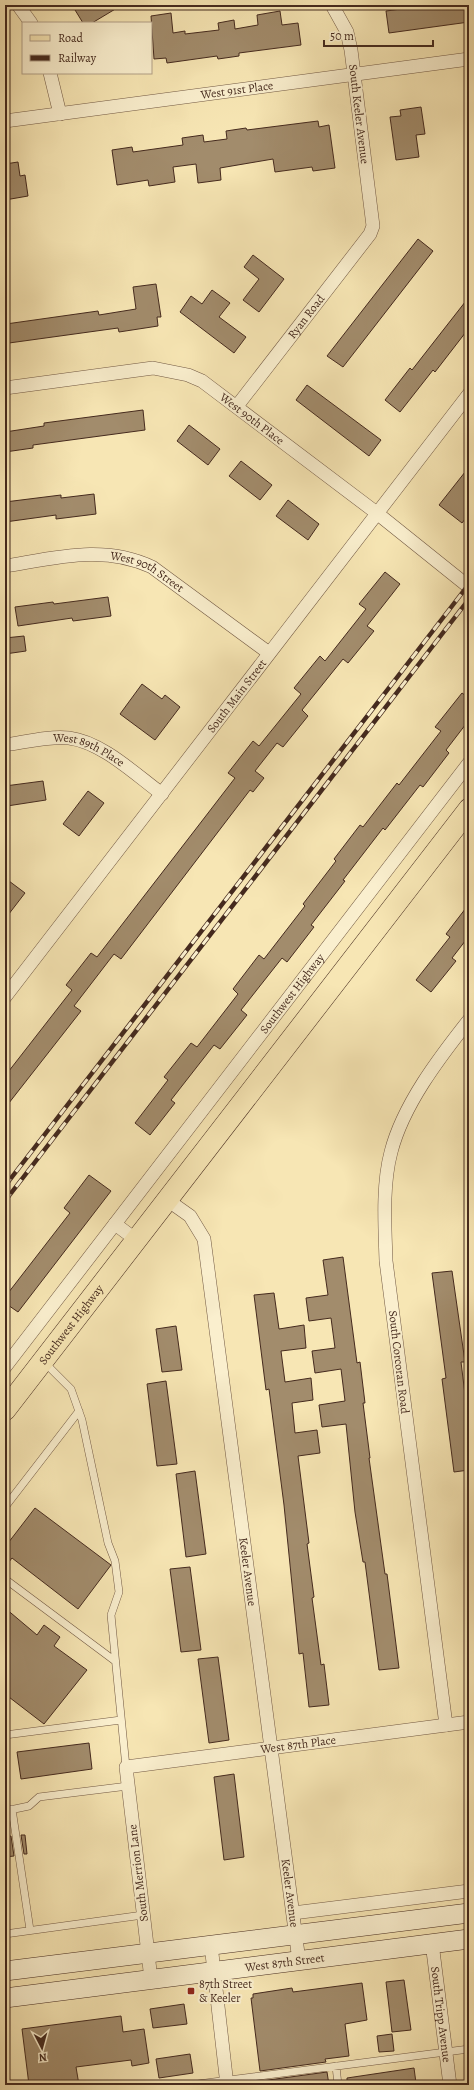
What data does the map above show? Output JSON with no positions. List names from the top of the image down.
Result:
{
  "streets": {
    "main road": ["Southwest Highway", "West 87th Street"],
    "street": [
      "West 91st Place",
      "South Keeler Avenue",
      "Ryan Road",
      "West 90th Place",
      "West 90th Street",
      "South Main Street",
      "West 89th Place",
      "South Corcoran Road",
      "Keeler Avenue",
      "West 87th Place",
      "South Merrion Lane",
      "South Tripp Avenue"
    ]
  },
  "crossings": [
    ["West 91st Place", "South Keeler Avenue"],
    ["South Keeler Avenue", "Ryan Road"],
    ["Ryan Road", "West 90th Place"],
    ["West 90th Place", "South Main Street"],
    ["West 90th Street", "South Main Street"],
    ["South Main Street", "West 89th Place"],
    ["Southwest Highway", "Keeler Avenue"],
    ["South Corcoran Road", "West 87th Place"],
    ["Keeler Avenue", "West 87th Place"],
    ["Keeler Avenue", "West 87th Street"],
    ["West 87th Place", "South Merrion Lane"],
    ["South Merrion Lane", "West 87th Street"],
    ["West 87th Street", "South Tripp Avenue"]
  ],
  "places": {
    "transit": ["87th Street & Keeler"]
  },
  "legend": ["Road", "Railway"],
  "scale_bar": "50 m",
  "north": "bottom"
}
